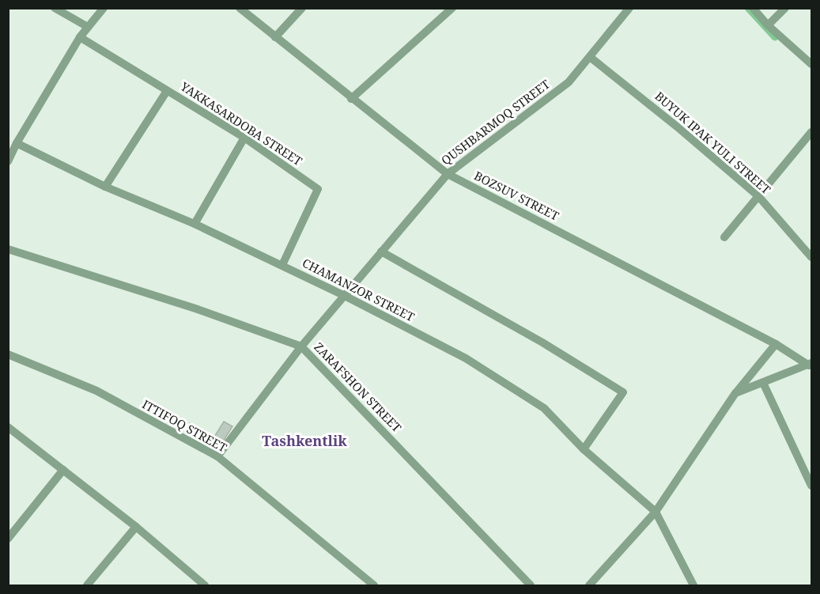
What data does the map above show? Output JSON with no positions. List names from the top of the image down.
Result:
{
  "streets": {
    "street": [
      "QUSHBARMOQ STREET",
      "YAKKASARDOBA STREET",
      "BUYUK IPAK YULI STREET",
      "BOZSUV STREET",
      "CHAMANZOR STREET",
      "ZARAFSHON STREET",
      "ITTIFOQ STREET"
    ]
  },
  "crossings": [
    ["QUSHBARMOQ STREET", "BUYUK IPAK YULI STREET"],
    ["QUSHBARMOQ STREET", "BOZSUV STREET"],
    ["QUSHBARMOQ STREET", "CHAMANZOR STREET"],
    ["QUSHBARMOQ STREET", "ZARAFSHON STREET"],
    ["QUSHBARMOQ STREET", "ITTIFOQ STREET"],
    ["YAKKASARDOBA STREET", "CHAMANZOR STREET"]
  ],
  "districts": ["Tashkentlik"]
}
